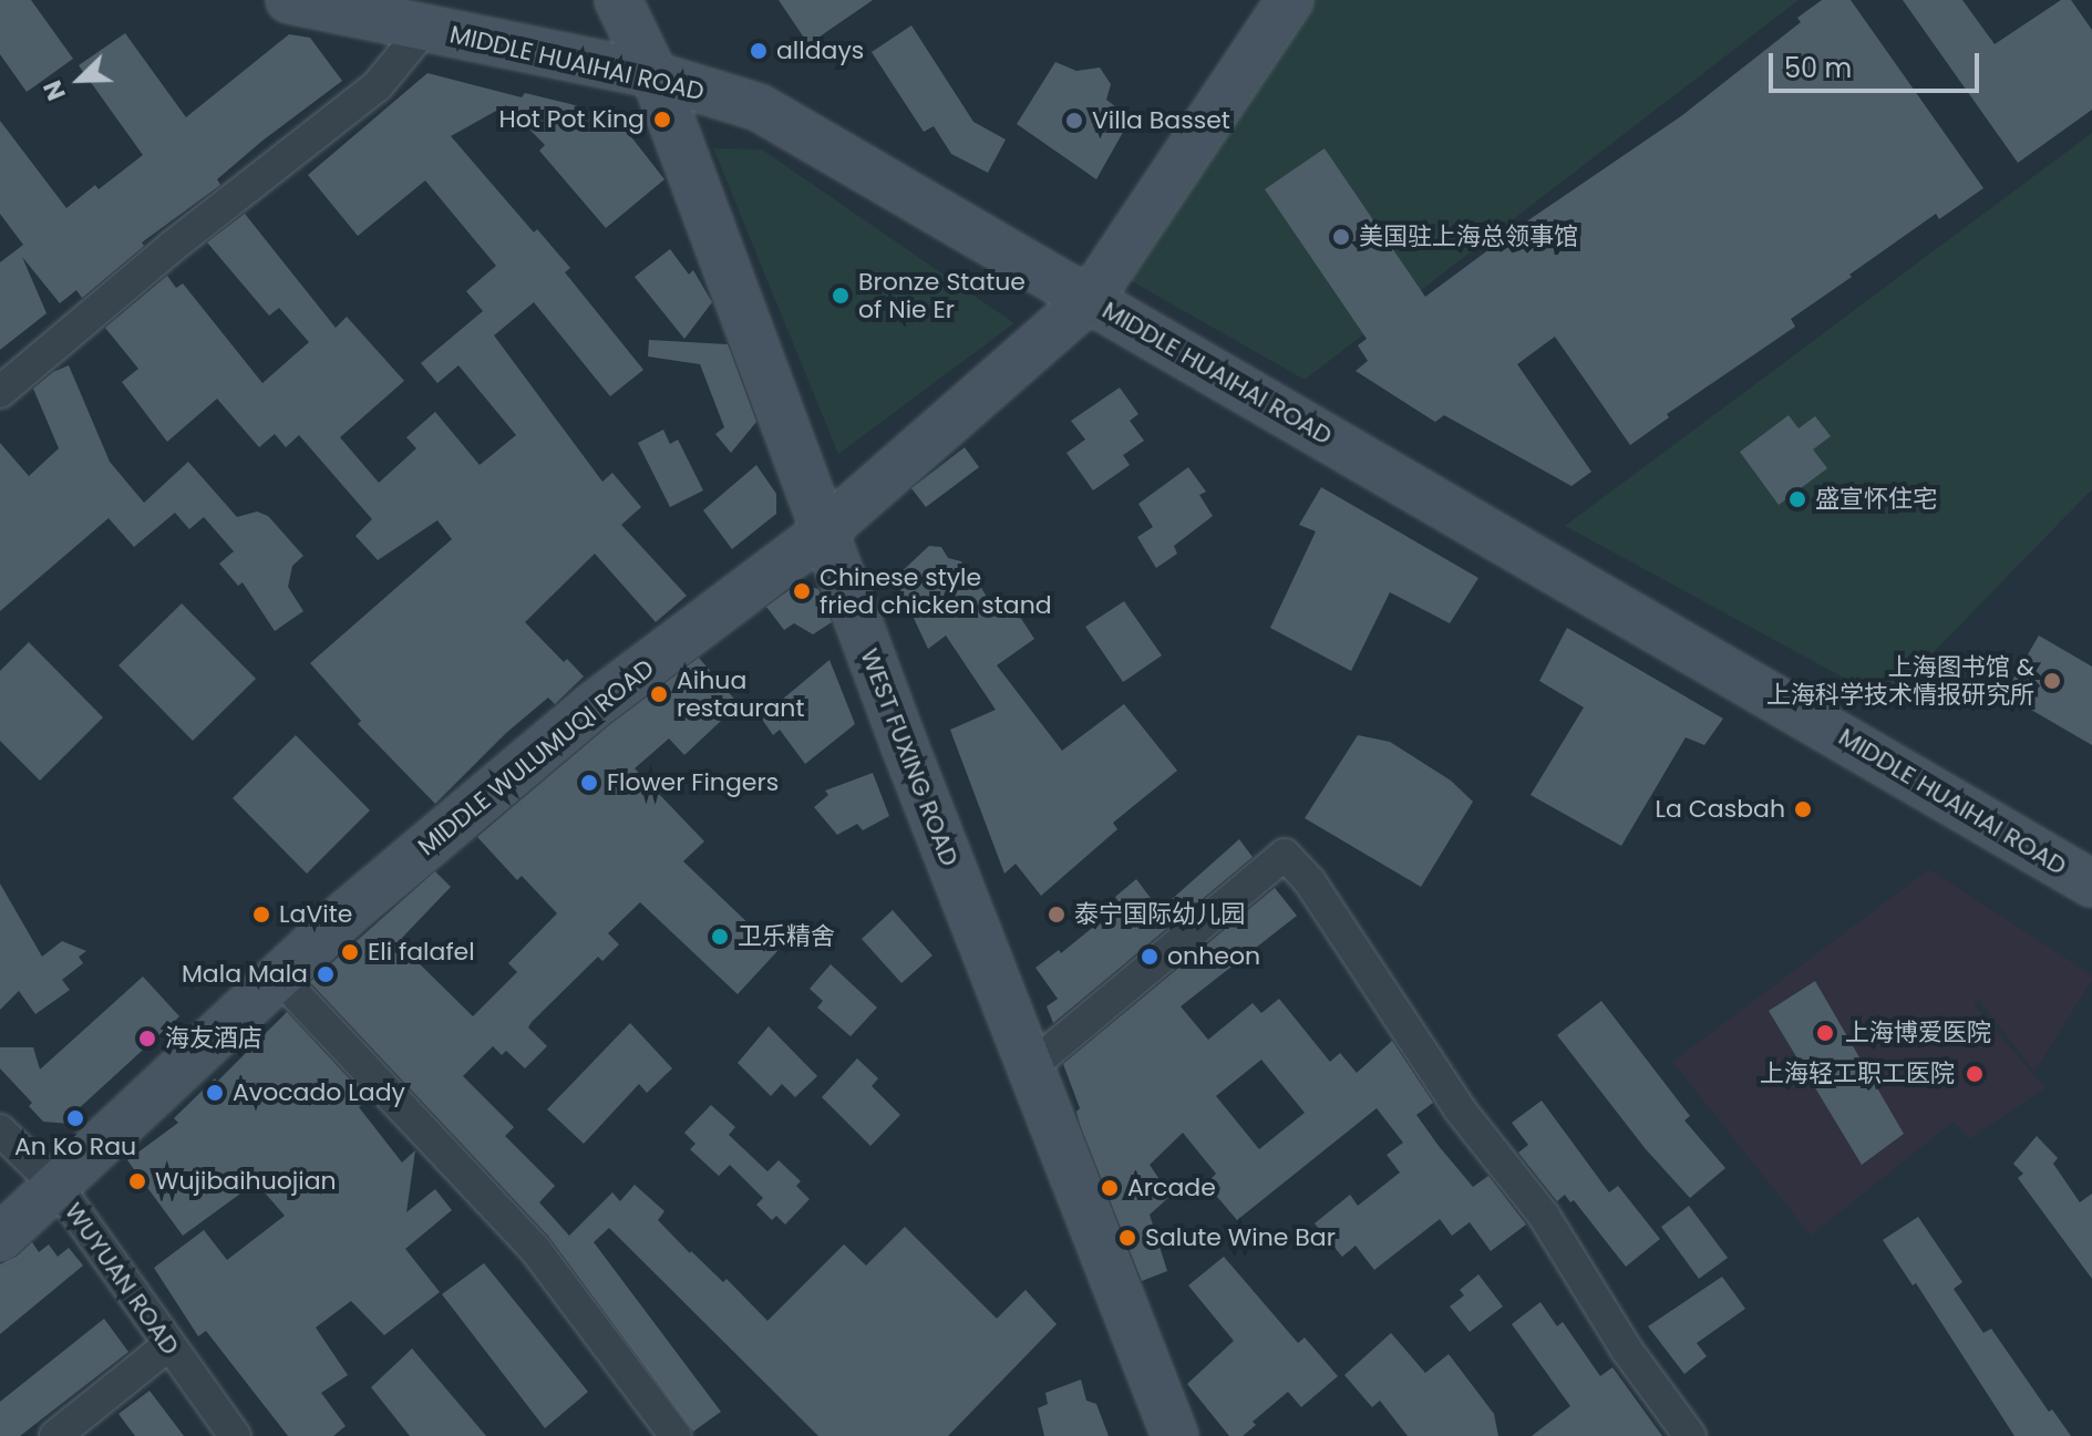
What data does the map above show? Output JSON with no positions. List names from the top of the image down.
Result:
{
  "streets": {
    "street": [
      "MIDDLE HUAIHAI ROAD",
      "MIDDLE WULUMUQI ROAD",
      "WEST FUXING ROAD",
      "WUYUAN ROAD"
    ]
  },
  "crossings": [
    ["MIDDLE HUAIHAI ROAD", "MIDDLE WULUMUQI ROAD"],
    ["MIDDLE HUAIHAI ROAD", "WEST FUXING ROAD"],
    ["MIDDLE WULUMUQI ROAD", "WEST FUXING ROAD"],
    ["MIDDLE WULUMUQI ROAD", "WUYUAN ROAD"]
  ],
  "places": [
    "alldays",
    "Hot Pot King",
    "Villa Basset",
    "美国驻上海总领事馆",
    "Bronze Statue of Nie Er",
    "盛宣怀住宅",
    "Chinese style fried chicken stand",
    "上海图书馆 & 上海科学技术情报研究所",
    "Aihua restaurant",
    "Flower Fingers",
    "La Casbah",
    "LaVite",
    "泰宁国际幼儿园",
    "卫乐精舍",
    "Eli falafel",
    "onheon",
    "Mala Mala",
    "上海博爱医院",
    "海友酒店",
    "上海轻工职工医院",
    "Avocado Lady",
    "An Ko Rau",
    "Wujibaihuojian",
    "Arcade",
    "Salute Wine Bar"
  ],
  "scale_bar": "50 m",
  "north": "bottom left"
}
